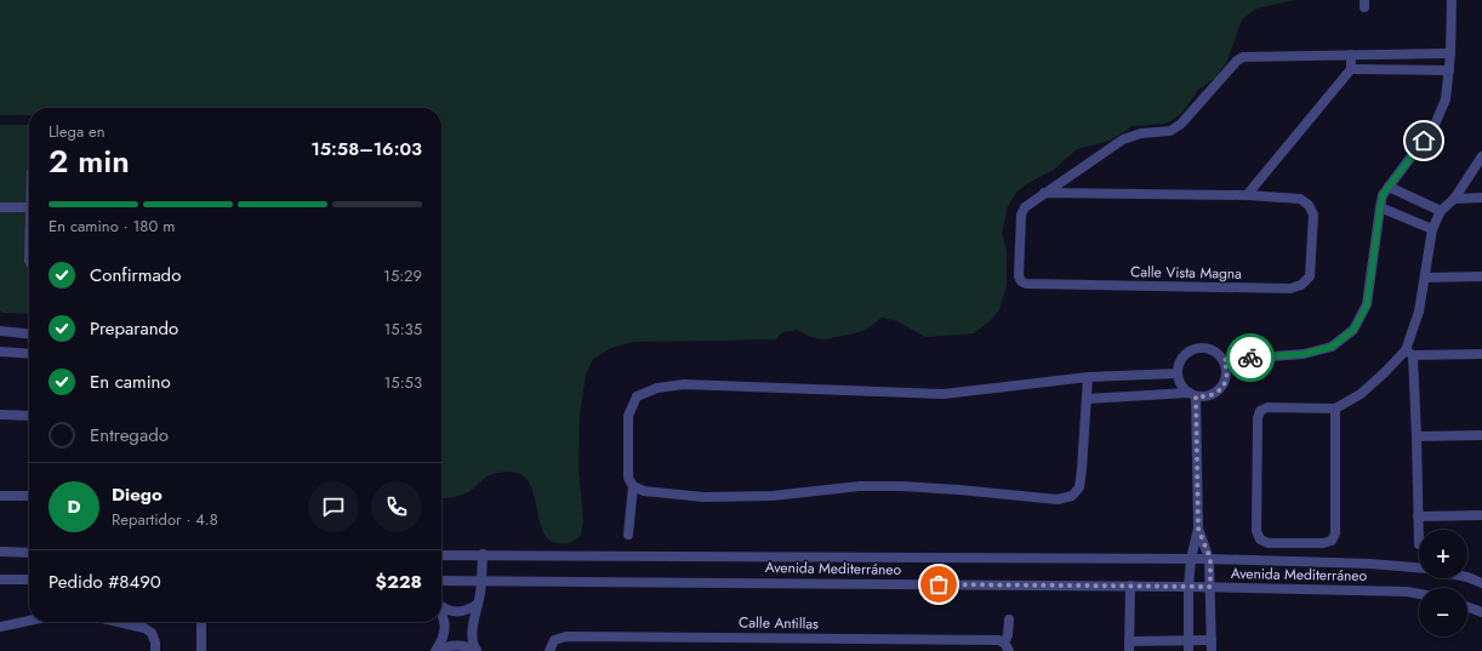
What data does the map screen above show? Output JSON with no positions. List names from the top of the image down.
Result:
{
  "streets": {
    "street": ["Calle Vista Magna", "Avenida Mediterráneo", "Calle Antillas"]
  },
  "page": {
    "heading": ["2 min", "Llega en", "15:58–16:03"],
    "panel": [
      "Diego",
      "Repartidor · 4.8",
      "Pedido #8490",
      "$228"
    ],
    "bar": "En camino · 180 m",
    "list": [
      ["Confirmado", "15:29"],
      ["Preparando", "15:35"],
      ["En camino", "15:53"],
      "Entregado"
    ],
    "round": "D",
    "map_buttons": ["+", "−"]
  }
}
